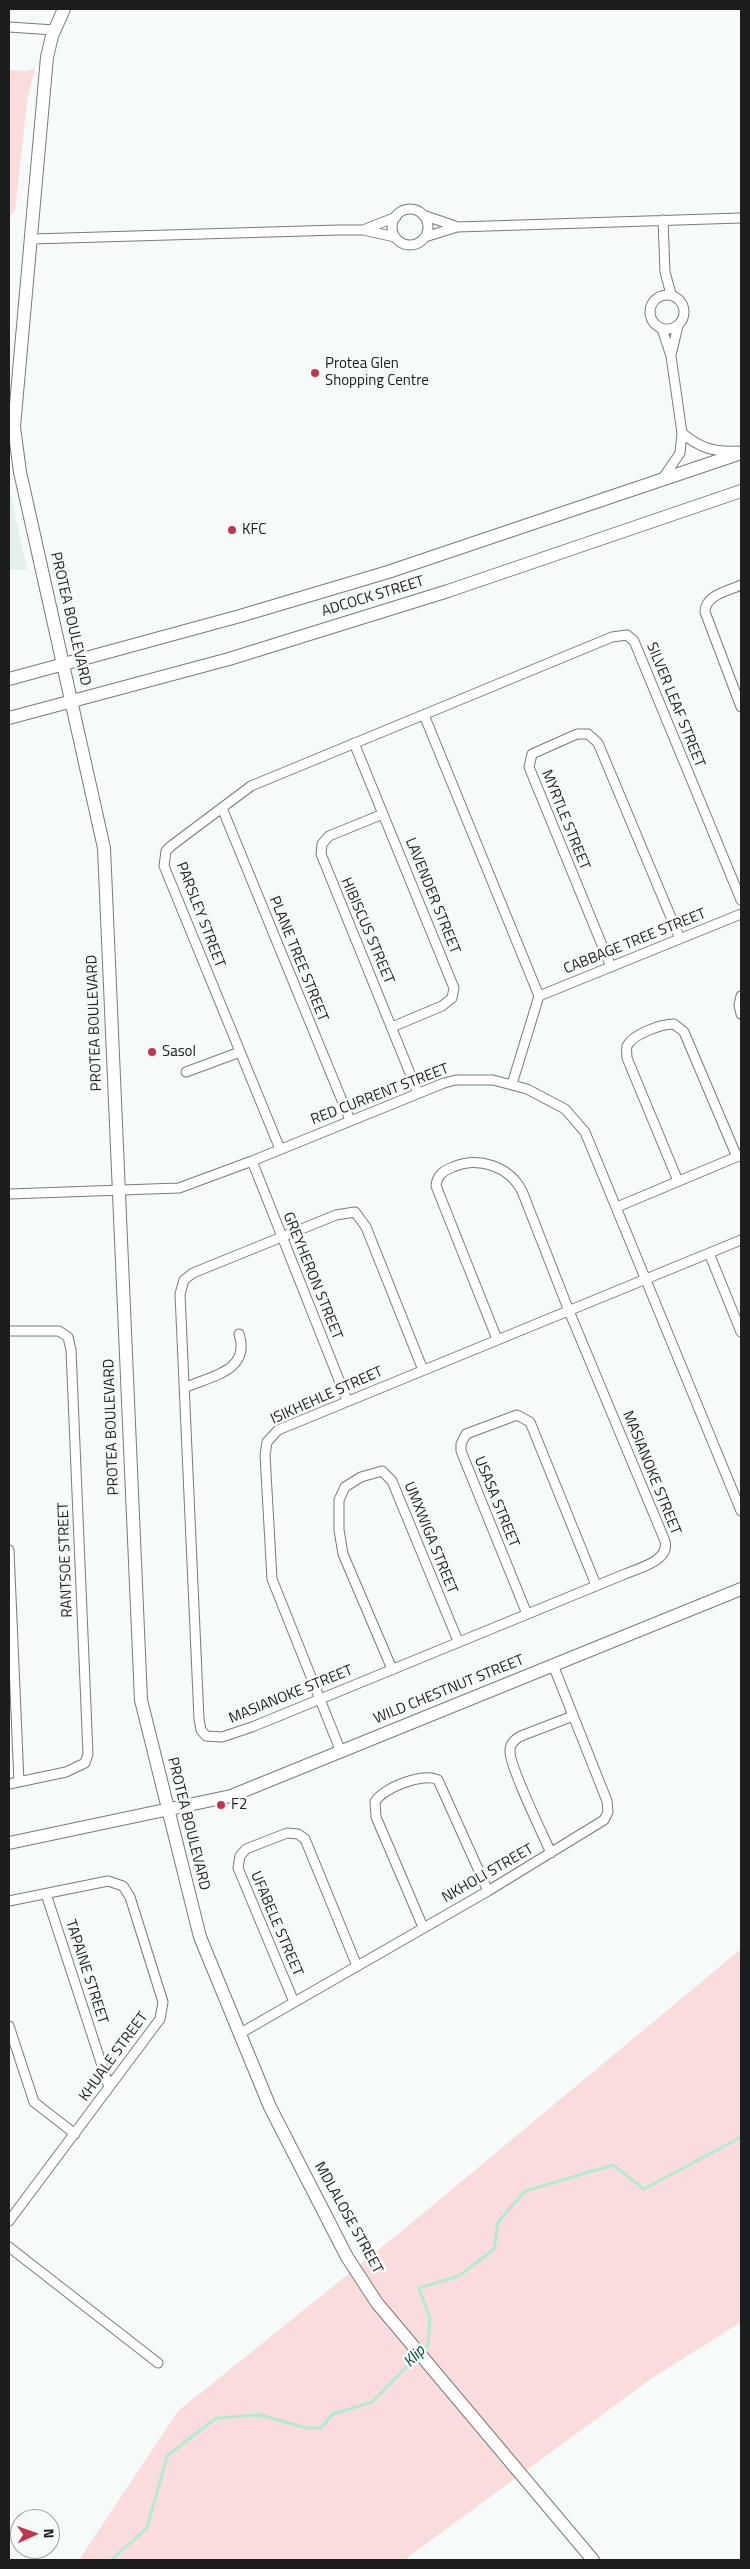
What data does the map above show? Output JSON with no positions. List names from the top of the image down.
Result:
{
  "streets": {
    "street": [
      "ADCOCK STREET",
      "PROTEA BOULEVARD",
      "SILVER LEAF STREET",
      "MYRTLE STREET",
      "LAVENDER STREET",
      "PARSLEY STREET",
      "HIBISCUS STREET",
      "CABBAGE TREE STREET",
      "PLANE TREE STREET",
      "RED CURRENT STREET",
      "GREYHERON STREET",
      "ISIKHEHLE STREET",
      "MASIANOKE STREET",
      "USASA STREET",
      "UMXWIGA STREET",
      "RANTSOE STREET",
      "WILD CHESTNUT STREET",
      "NKHOLI STREET",
      "UFABELE STREET",
      "TAPAINE STREET",
      "KHUALE STREET",
      "MDLALOSE STREET"
    ]
  },
  "crossings": [
    ["ADCOCK STREET", "PROTEA BOULEVARD"],
    ["PROTEA BOULEVARD", "RED CURRENT STREET"],
    ["PROTEA BOULEVARD", "WILD CHESTNUT STREET"],
    ["PROTEA BOULEVARD", "NKHOLI STREET"],
    ["PROTEA BOULEVARD", "MDLALOSE STREET"],
    ["SILVER LEAF STREET", "PARSLEY STREET"],
    ["MYRTLE STREET", "CABBAGE TREE STREET"],
    ["LAVENDER STREET", "PARSLEY STREET"],
    ["LAVENDER STREET", "HIBISCUS STREET"],
    ["PARSLEY STREET", "PLANE TREE STREET"],
    ["PARSLEY STREET", "RED CURRENT STREET"],
    ["HIBISCUS STREET", "RED CURRENT STREET"],
    ["PLANE TREE STREET", "RED CURRENT STREET"],
    ["RED CURRENT STREET", "GREYHERON STREET"],
    ["RED CURRENT STREET", "ISIKHEHLE STREET"],
    ["GREYHERON STREET", "ISIKHEHLE STREET"],
    ["GREYHERON STREET", "MASIANOKE STREET"],
    ["ISIKHEHLE STREET", "MASIANOKE STREET"],
    ["ISIKHEHLE STREET", "WILD CHESTNUT STREET"],
    ["MASIANOKE STREET", "USASA STREET"],
    ["MASIANOKE STREET", "UMXWIGA STREET"],
    ["WILD CHESTNUT STREET", "NKHOLI STREET"],
    ["NKHOLI STREET", "UFABELE STREET"],
    ["NKHOLI STREET", "MDLALOSE STREET"],
    ["TAPAINE STREET", "KHUALE STREET"]
  ],
  "water": ["Klip"],
  "places": [
    "Protea Glen Shopping Centre",
    "KFC",
    "Sasol",
    "F2"
  ],
  "north": "right"
}
